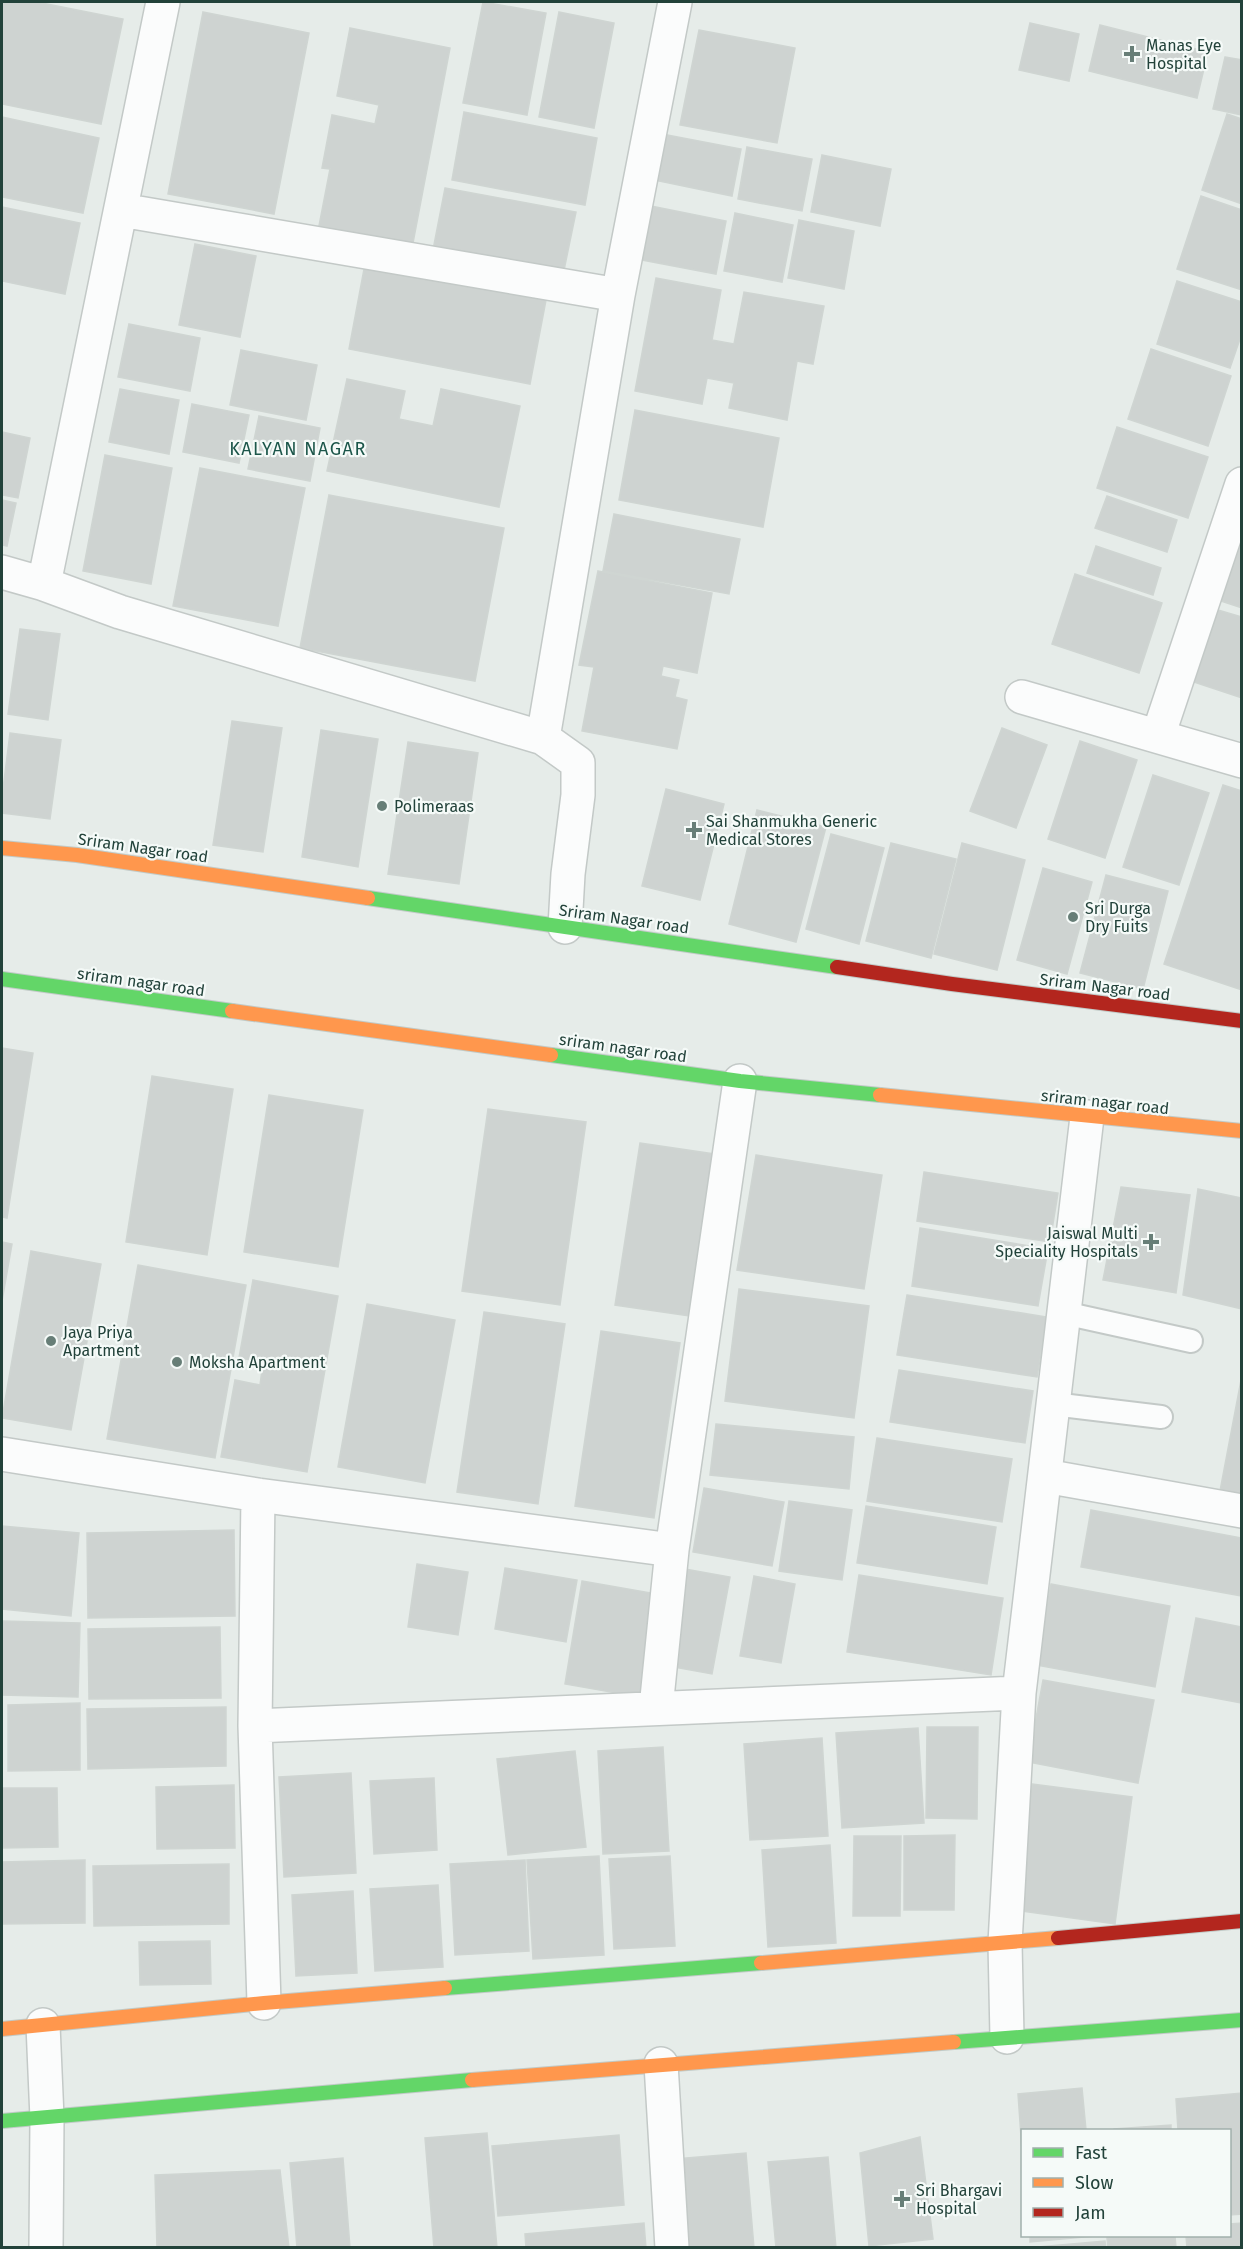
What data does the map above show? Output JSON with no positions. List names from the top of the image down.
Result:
{
  "streets": {
    "street": ["Sriram Nagar road", "sriram nagar road"]
  },
  "districts": ["KALYAN NAGAR"],
  "places": {
    "health": [
      "Manas Eye Hospital",
      "Sai Shanmukha Generic Medical Stores",
      "Jaiswal Multi Speciality Hospitals",
      "Sri Bhargavi Hospital"
    ],
    "other": [
      "Polimeraas",
      "Sri Durga Dry Fuits",
      "Jaya Priya Apartment",
      "Moksha Apartment"
    ]
  },
  "legend": ["Fast", "Slow", "Jam"]
}
